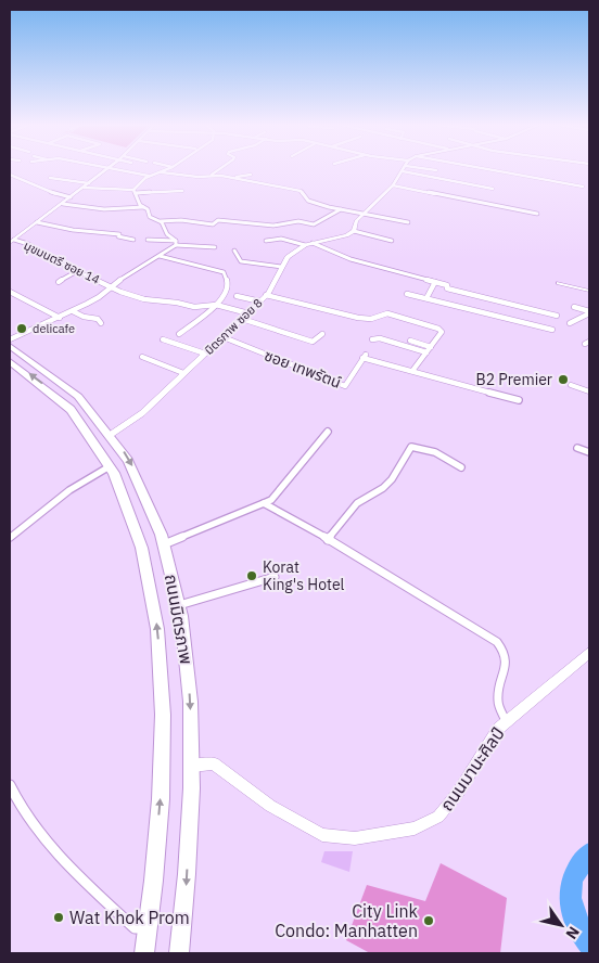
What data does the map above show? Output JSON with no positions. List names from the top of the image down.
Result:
{
  "streets": {
    "highway": ["ถนนมิตรภาพ"],
    "street": [
      "มุขมนตรี ซอย 14",
      "มิตรภาพ ซอย 8",
      "ซอย เทพรัตน์",
      "ถนนมานะศิลป์"
    ]
  },
  "crossings": [
    ["มุขมนตรี ซอย 14", "มิตรภาพ ซอย 8"],
    ["มิตรภาพ ซอย 8", "ซอย เทพรัตน์"],
    ["มิตรภาพ ซอย 8", "ถนนมิตรภาพ"],
    ["ถนนมิตรภาพ", "ถนนมานะศิลป์"]
  ],
  "places": [
    "delicafe",
    "B2 Premier",
    "Korat King's Hotel",
    "Wat Khok Prom",
    "City Link Condo: Manhatten"
  ],
  "north": "bottom right"
}
